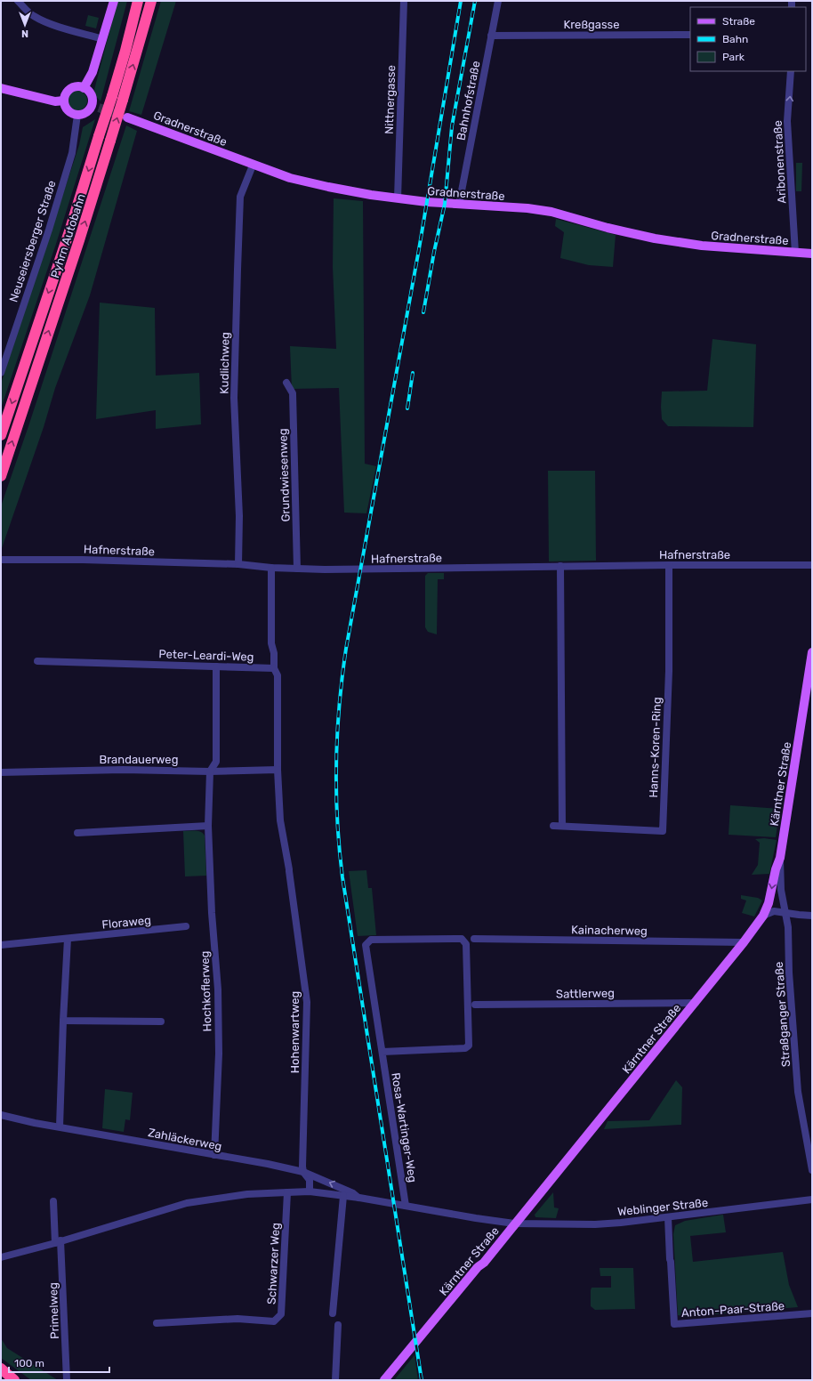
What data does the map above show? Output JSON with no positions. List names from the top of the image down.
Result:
{
  "streets": {
    "highway": ["Pyhrn Autobahn"],
    "main road": ["Gradnerstraße", "Kärntner Straße"],
    "street": [
      "Kreßgasse",
      "Nittnergasse",
      "Bahnhofstraße",
      "Aribonenstraße",
      "Neuseiersberger Straße",
      "Kudlichweg",
      "Grundwiesenweg",
      "Hafnerstraße",
      "Peter-Leardi-Weg",
      "Hanns-Koren-Ring",
      "Brandauerweg",
      "Floraweg",
      "Kainacherweg",
      "Hochkoflerweg",
      "Sattlerweg",
      "Straßganger Straße",
      "Hohenwartweg",
      "Rosa-Wartinger-Weg",
      "Zahläckerweg",
      "Weblinger Straße",
      "Schwarzer Weg",
      "Anton-Paar-Straße",
      "Primelweg"
    ]
  },
  "crossings": [
    ["Kreßgasse", "Bahnhofstraße"],
    ["Nittnergasse", "Gradnerstraße"],
    ["Bahnhofstraße", "Gradnerstraße"],
    ["Gradnerstraße", "Aribonenstraße"],
    ["Gradnerstraße", "Kudlichweg"],
    ["Kudlichweg", "Hafnerstraße"],
    ["Grundwiesenweg", "Hafnerstraße"],
    ["Hafnerstraße", "Hanns-Koren-Ring"],
    ["Peter-Leardi-Weg", "Hochkoflerweg"],
    ["Brandauerweg", "Hochkoflerweg"],
    ["Brandauerweg", "Hohenwartweg"],
    ["Kärntner Straße", "Kainacherweg"],
    ["Kärntner Straße", "Sattlerweg"],
    ["Kärntner Straße", "Straßganger Straße"],
    ["Kärntner Straße", "Weblinger Straße"],
    ["Hochkoflerweg", "Zahläckerweg"],
    ["Hohenwartweg", "Zahläckerweg"],
    ["Weblinger Straße", "Anton-Paar-Straße"]
  ],
  "one_way": ["Aribonenstraße"],
  "legend": ["Straße", "Bahn", "Park"],
  "scale_bar": "100 m",
  "north": "bottom"
}
